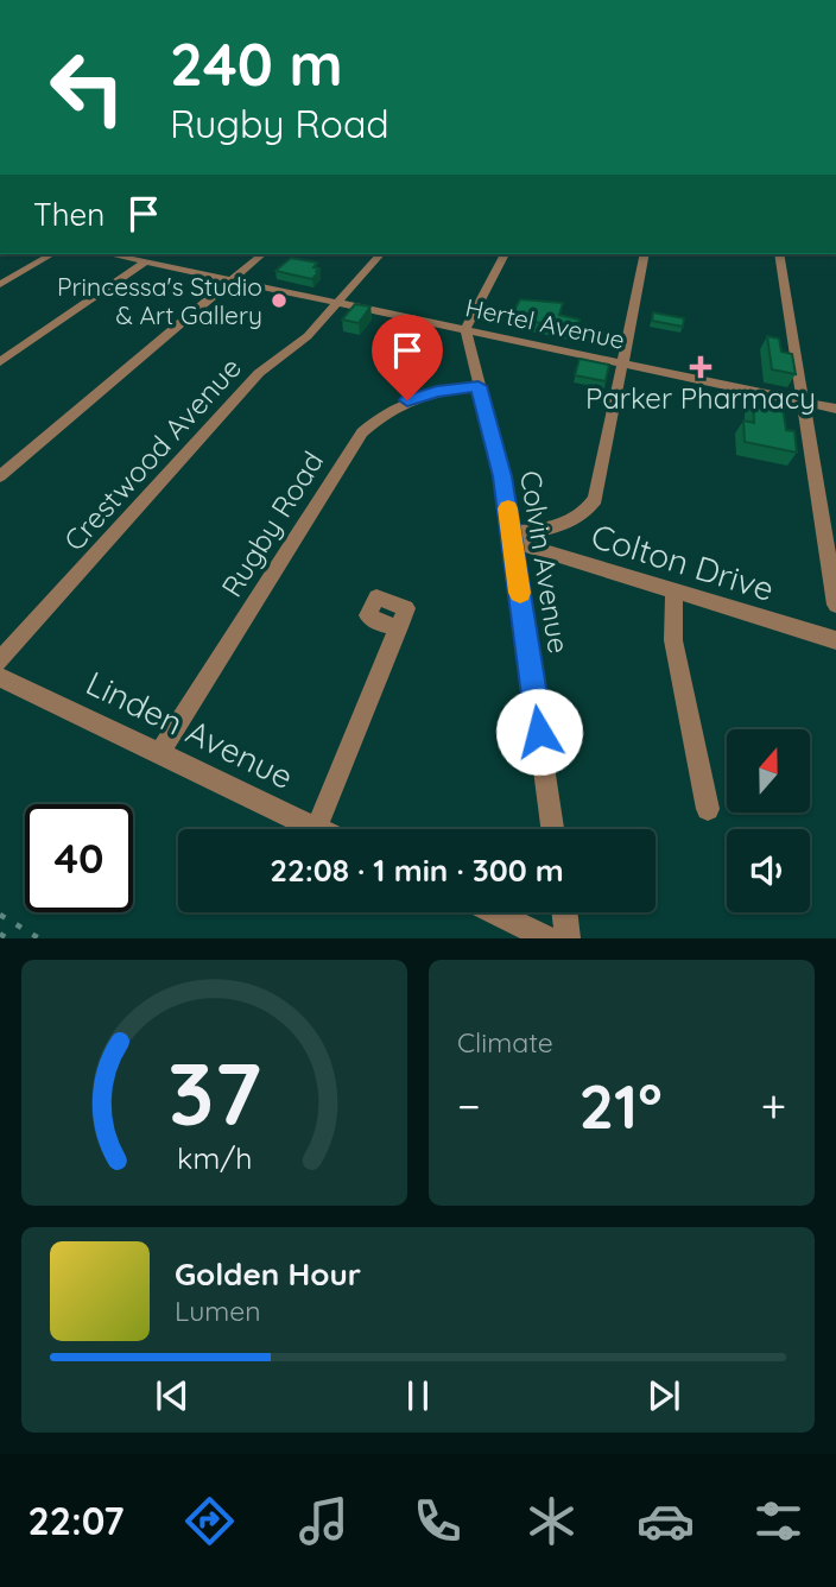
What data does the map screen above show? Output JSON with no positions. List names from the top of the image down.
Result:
{
  "streets": {
    "street": [
      "Hertel Avenue",
      "Crestwood Avenue",
      "Rugby Road",
      "Colvin Avenue",
      "Colton Drive",
      "Linden Avenue"
    ]
  },
  "crossings": [
    ["Hertel Avenue", "Crestwood Avenue"],
    ["Hertel Avenue", "Colvin Avenue"],
    ["Rugby Road", "Colvin Avenue"],
    ["Rugby Road", "Linden Avenue"],
    ["Colvin Avenue", "Colton Drive"]
  ],
  "places": {
    "other": ["Princessa's Studio & Art Gallery"],
    "health": ["Parker Pharmacy"]
  },
  "north": "top",
  "page": {
    "turn": ["240 m", "Rugby Road"],
    "then": "Then",
    "limit": "40",
    "trip": "22:08 · 1 min · 300 m",
    "tile": "Climate",
    "heat": ["−", "21°", "+"],
    "song": ["Golden Hour", "Lumen"],
    "tabs": "22:07",
    "gauge": ["37", "km/h"]
  }
}
